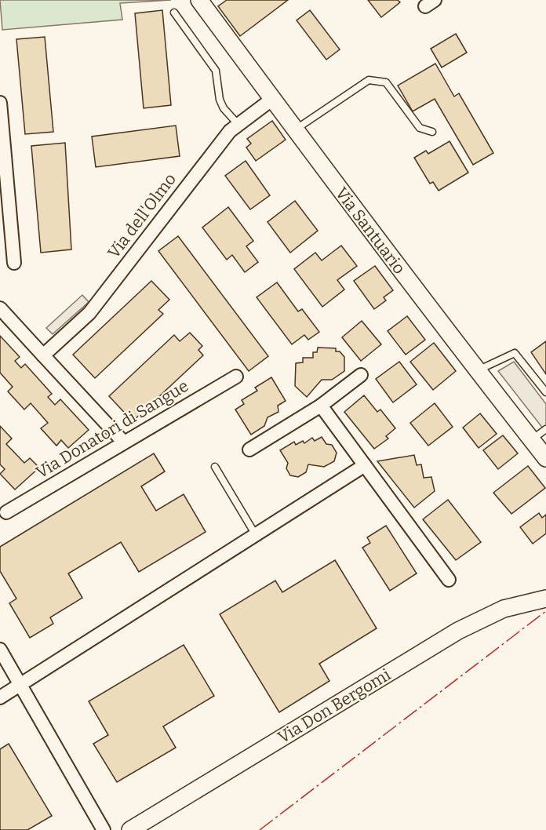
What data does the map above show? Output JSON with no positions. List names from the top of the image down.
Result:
{
  "streets": {
    "street": [
      "Via dell'Olmo",
      "Via Santuario",
      "Via Donatori di Sangue",
      "Via Don Bergomi"
    ]
  },
  "crossings": [
    ["Via dell'Olmo", "Via Santuario"]
  ]
}
